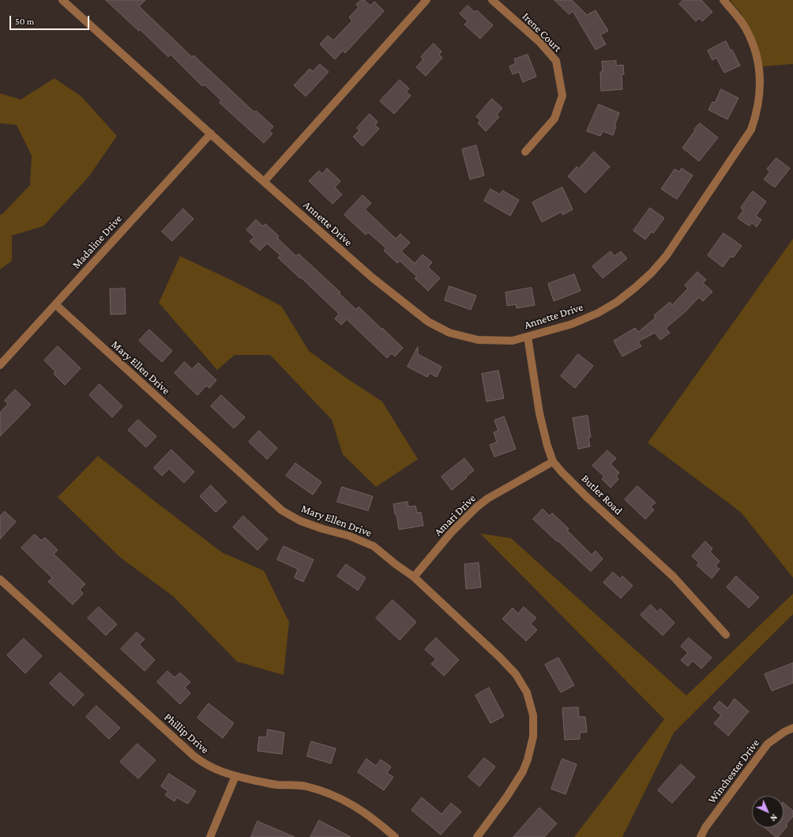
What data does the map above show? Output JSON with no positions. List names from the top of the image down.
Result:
{
  "streets": {
    "street": [
      "Irene Court",
      "Annette Drive",
      "Madaline Drive",
      "Mary Ellen Drive",
      "Butler Road",
      "Amari Drive",
      "Phillip Drive",
      "Winchester Drive"
    ]
  },
  "crossings": [
    ["Annette Drive", "Madaline Drive"],
    ["Annette Drive", "Butler Road"],
    ["Madaline Drive", "Mary Ellen Drive"],
    ["Mary Ellen Drive", "Amari Drive"],
    ["Butler Road", "Amari Drive"]
  ],
  "scale_bar": "50 m",
  "north": "bottom right"
}
